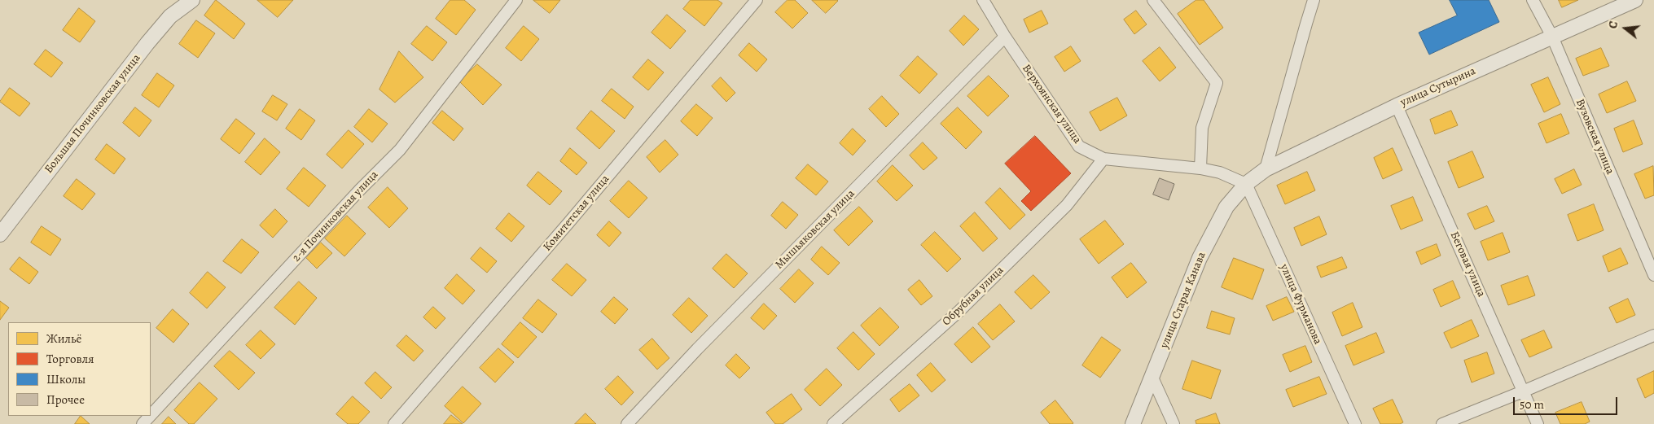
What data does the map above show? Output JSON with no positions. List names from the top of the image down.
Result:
{
  "streets": {
    "street": [
      "улица Сутырина",
      "Верхоянская улица",
      "Большая Починковская улица",
      "Вузовская улица",
      "Комитетская улица",
      "2-я Починковская улица",
      "Мышьяковская улица",
      "Беговая улица",
      "Обрубная улица",
      "улица Старая Канава",
      "улица Фурманова"
    ]
  },
  "crossings": [
    ["улица Сутырина", "Верхоянская улица"],
    ["улица Сутырина", "Вузовская улица"],
    ["улица Сутырина", "Беговая улица"],
    ["улица Сутырина", "улица Старая Канава"],
    ["улица Сутырина", "улица Фурманова"],
    ["Верхоянская улица", "Мышьяковская улица"],
    ["Верхоянская улица", "Обрубная улица"],
    ["Верхоянская улица", "улица Старая Канава"],
    ["Верхоянская улица", "улица Фурманова"],
    ["улица Старая Канава", "улица Фурманова"]
  ],
  "legend": [
    "Жильё",
    "Торговля",
    "Школы",
    "Прочее"
  ],
  "scale_bar": "50 m",
  "north": "left"
}
